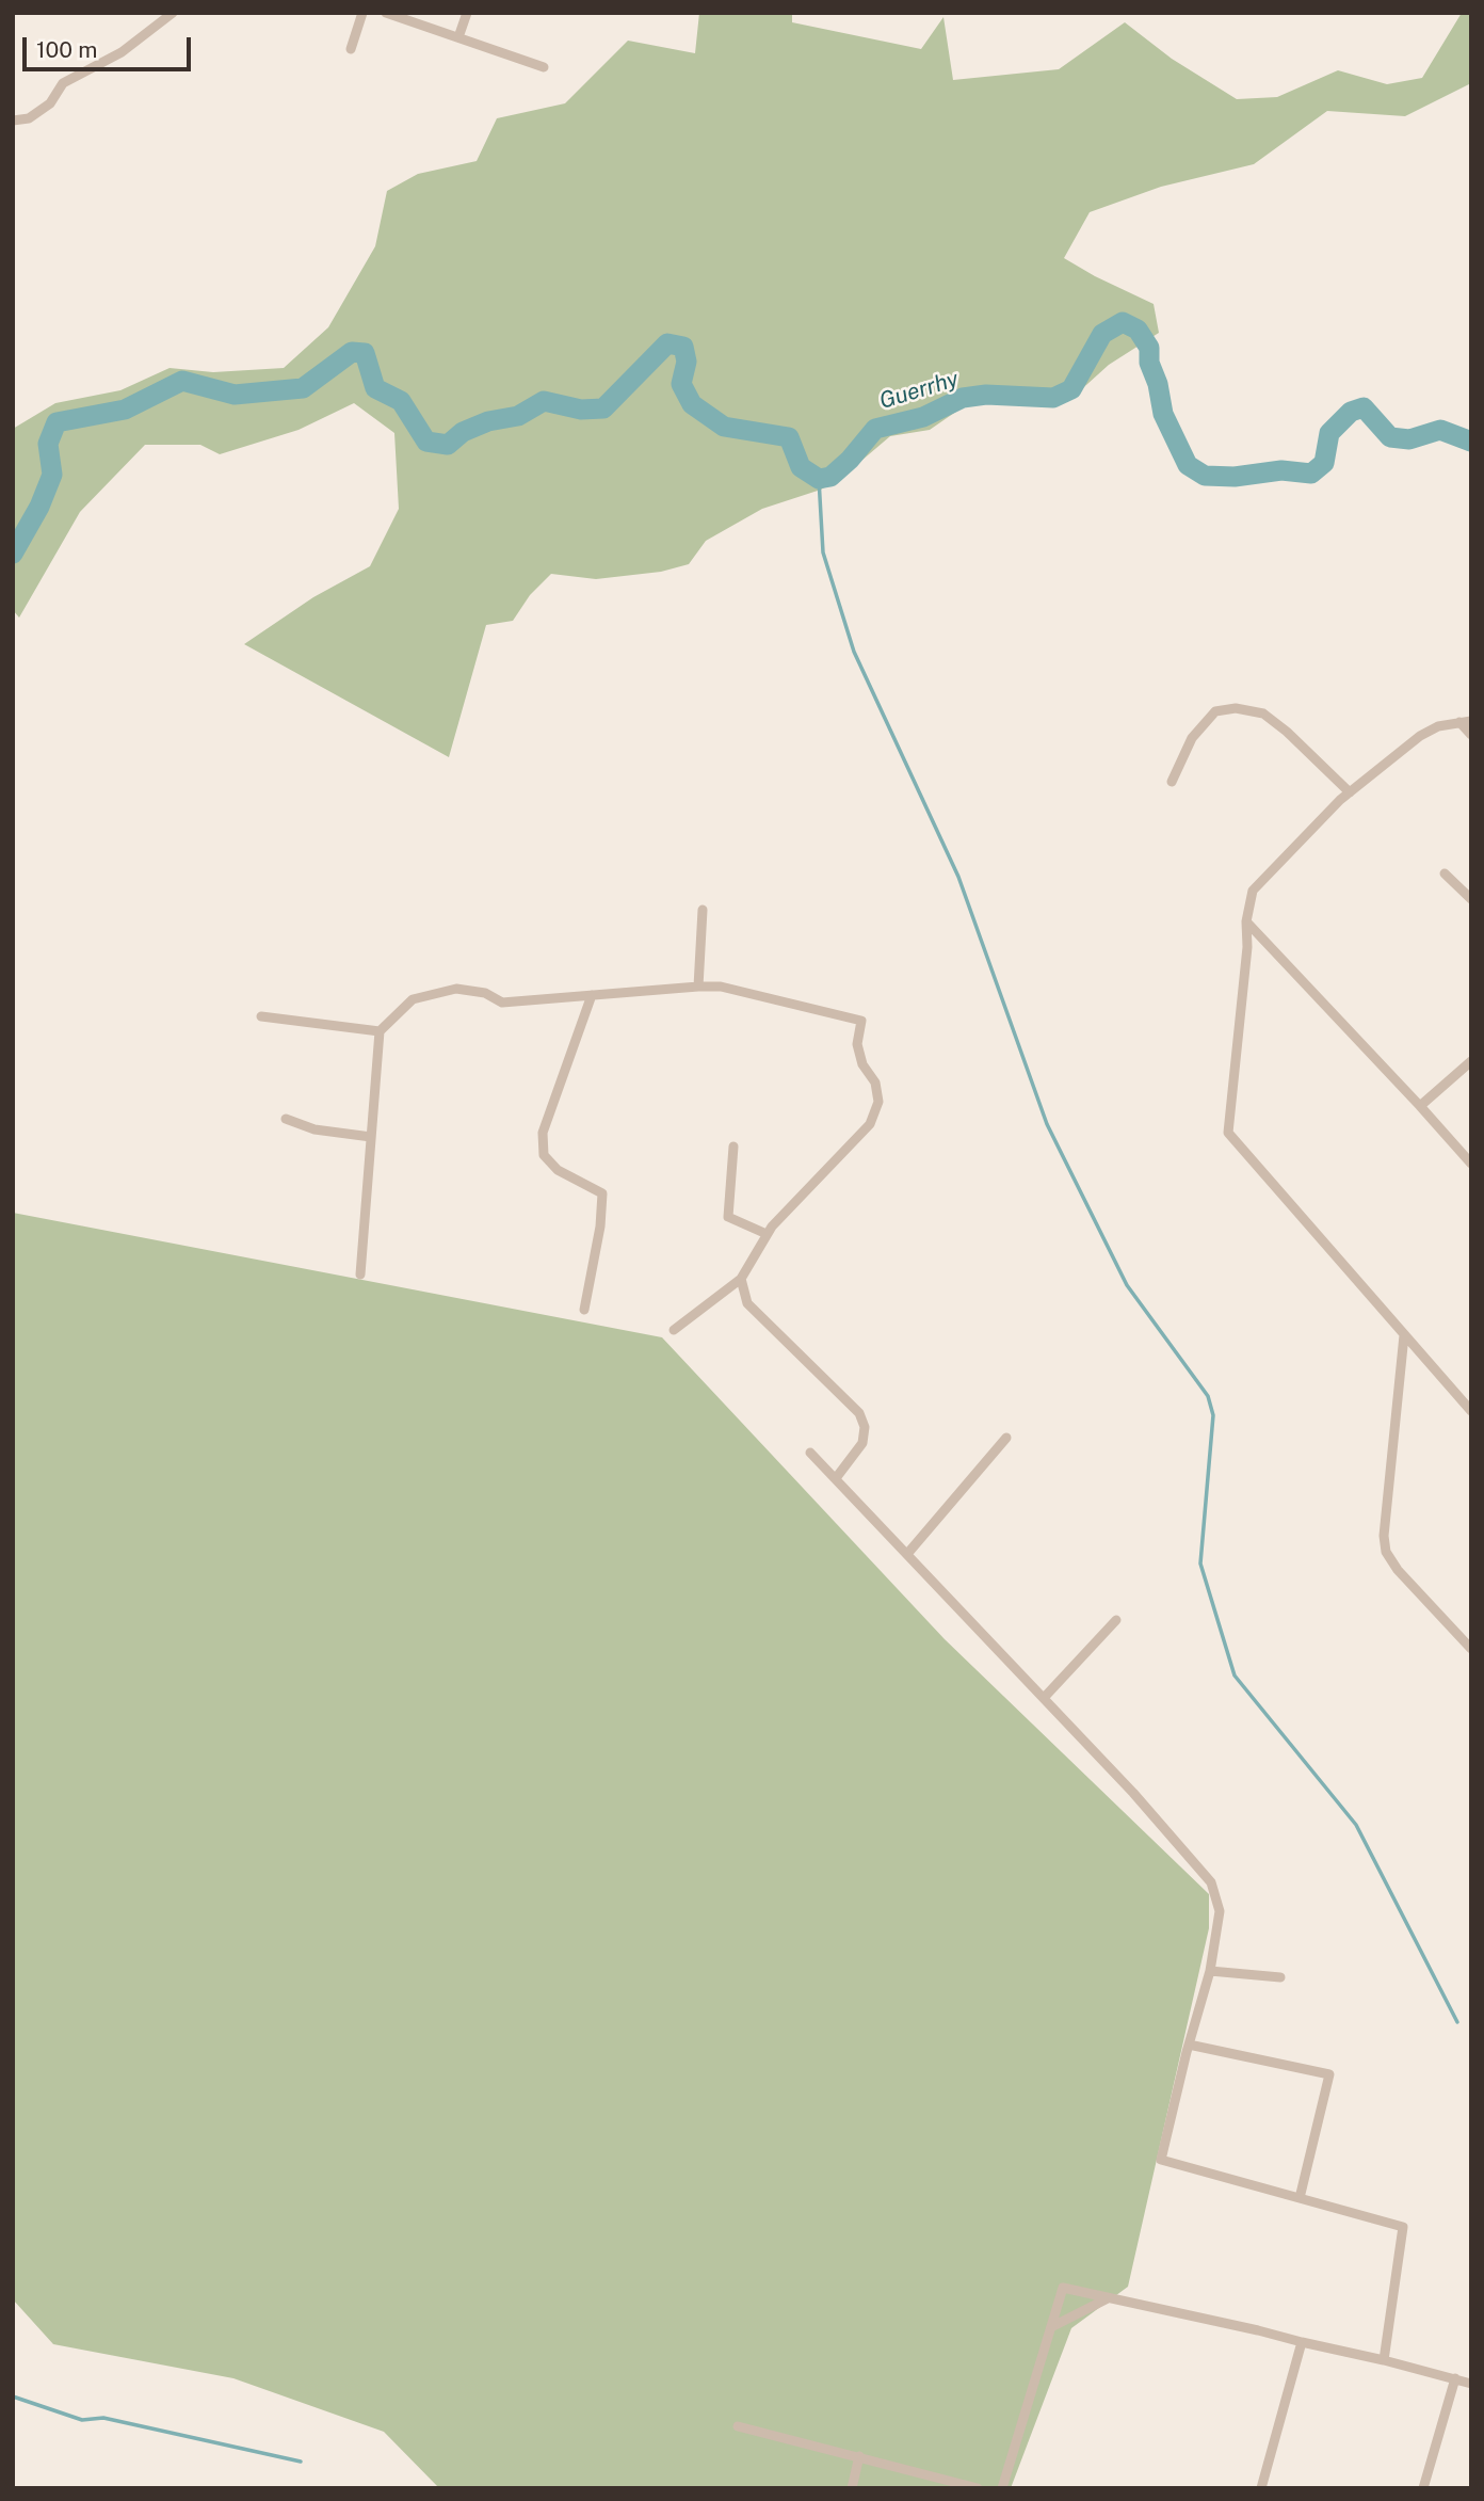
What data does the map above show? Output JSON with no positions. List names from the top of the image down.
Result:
{
  "water": ["Guerrhy"],
  "scale_bar": "100 m"
}
